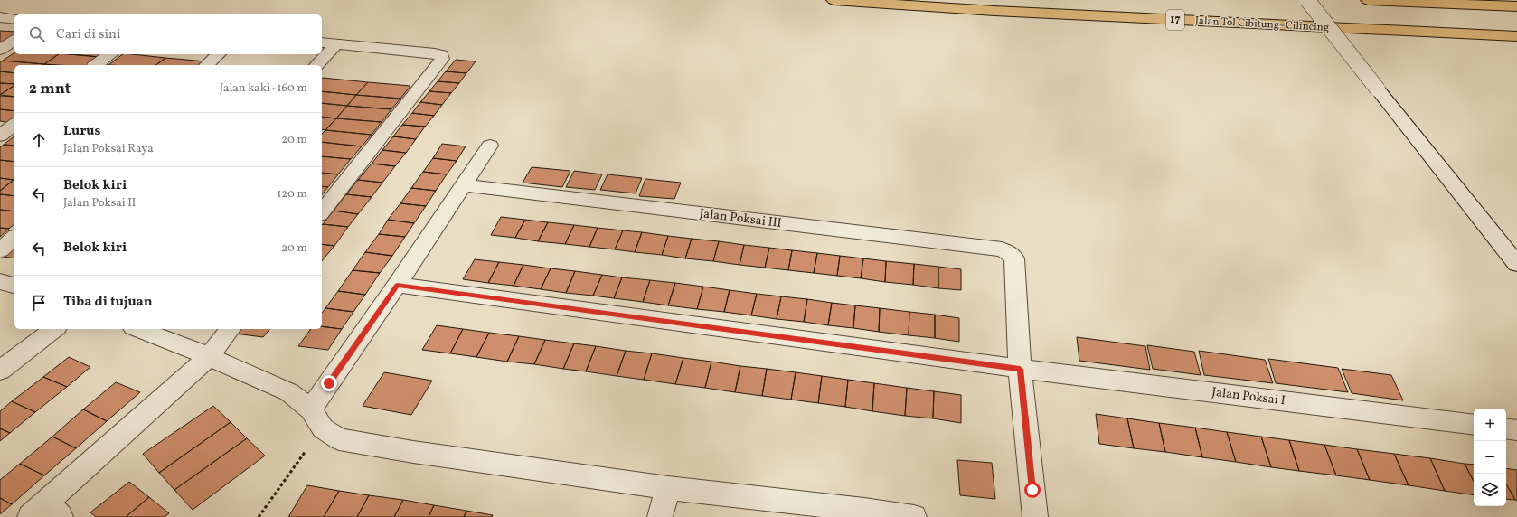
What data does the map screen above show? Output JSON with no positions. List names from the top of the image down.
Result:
{
  "streets": {
    "highway": ["17", "Jalan Tol Cibitung–Cilincing"],
    "street": ["Jalan Poksai III", "Jalan Poksai I"]
  },
  "crossings": [
    ["Jalan Poksai III", "Jalan Poksai I"]
  ],
  "page": {
    "search": "Cari di sini",
    "heading": ["2 mnt", "Jalan kaki · 160 m"],
    "list": [
      ["Lurus", "Jalan Poksai Raya", "20 m"],
      ["Belok kiri", "Jalan Poksai II", "120 m"],
      ["Belok kiri", "20 m"],
      "Tiba di tujuan"
    ],
    "map_buttons": ["+", "−"]
  }
}
